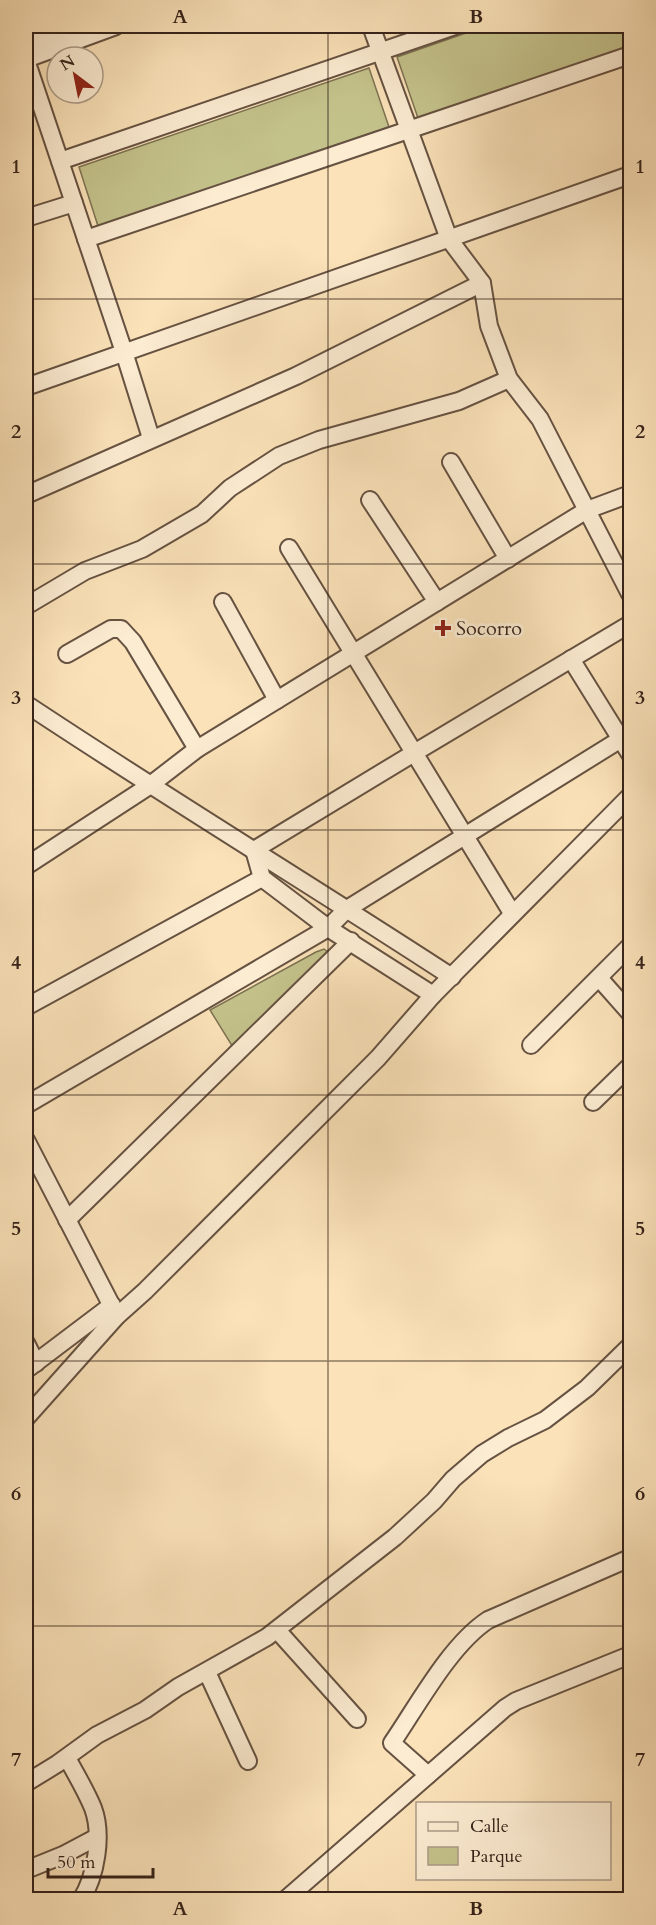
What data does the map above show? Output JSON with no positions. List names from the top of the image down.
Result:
{
  "places": {
    "health": ["Socorro"]
  },
  "legend": ["Calle", "Parque"],
  "scale_bar": "50 m",
  "north": "top left",
  "grid": {
    "columns": ["A", "B"],
    "rows": [
      "1",
      "2",
      "3",
      "4",
      "5",
      "6",
      "7"
    ]
  }
}
